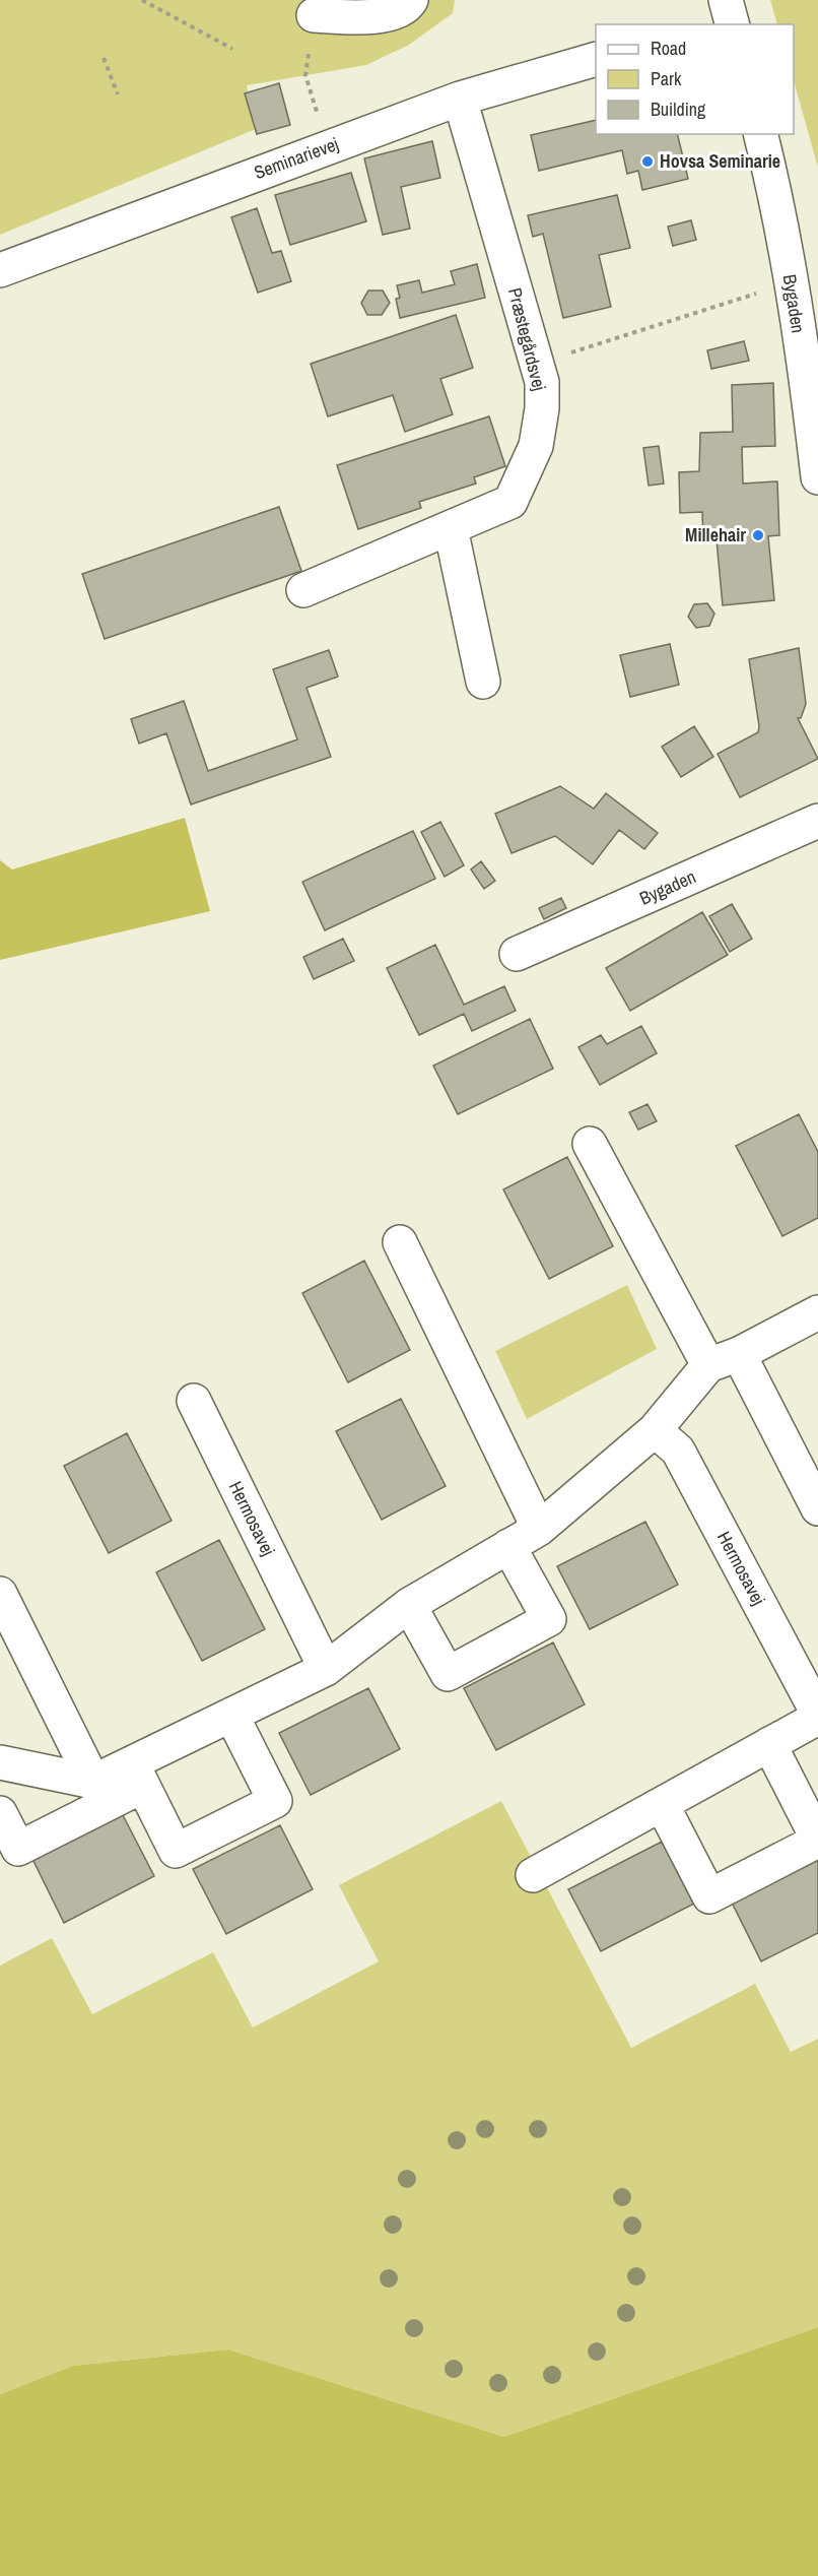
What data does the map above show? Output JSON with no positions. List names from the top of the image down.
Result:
{
  "streets": {
    "street": [
      "Seminarievej",
      "Bygaden",
      "Præstegårdsvej",
      "Hermosavej"
    ]
  },
  "crossings": [
    ["Seminarievej", "Præstegårdsvej"]
  ],
  "places": ["Hovsa Seminarie", "Millehair"],
  "legend": ["Road", "Park", "Building"]
}
